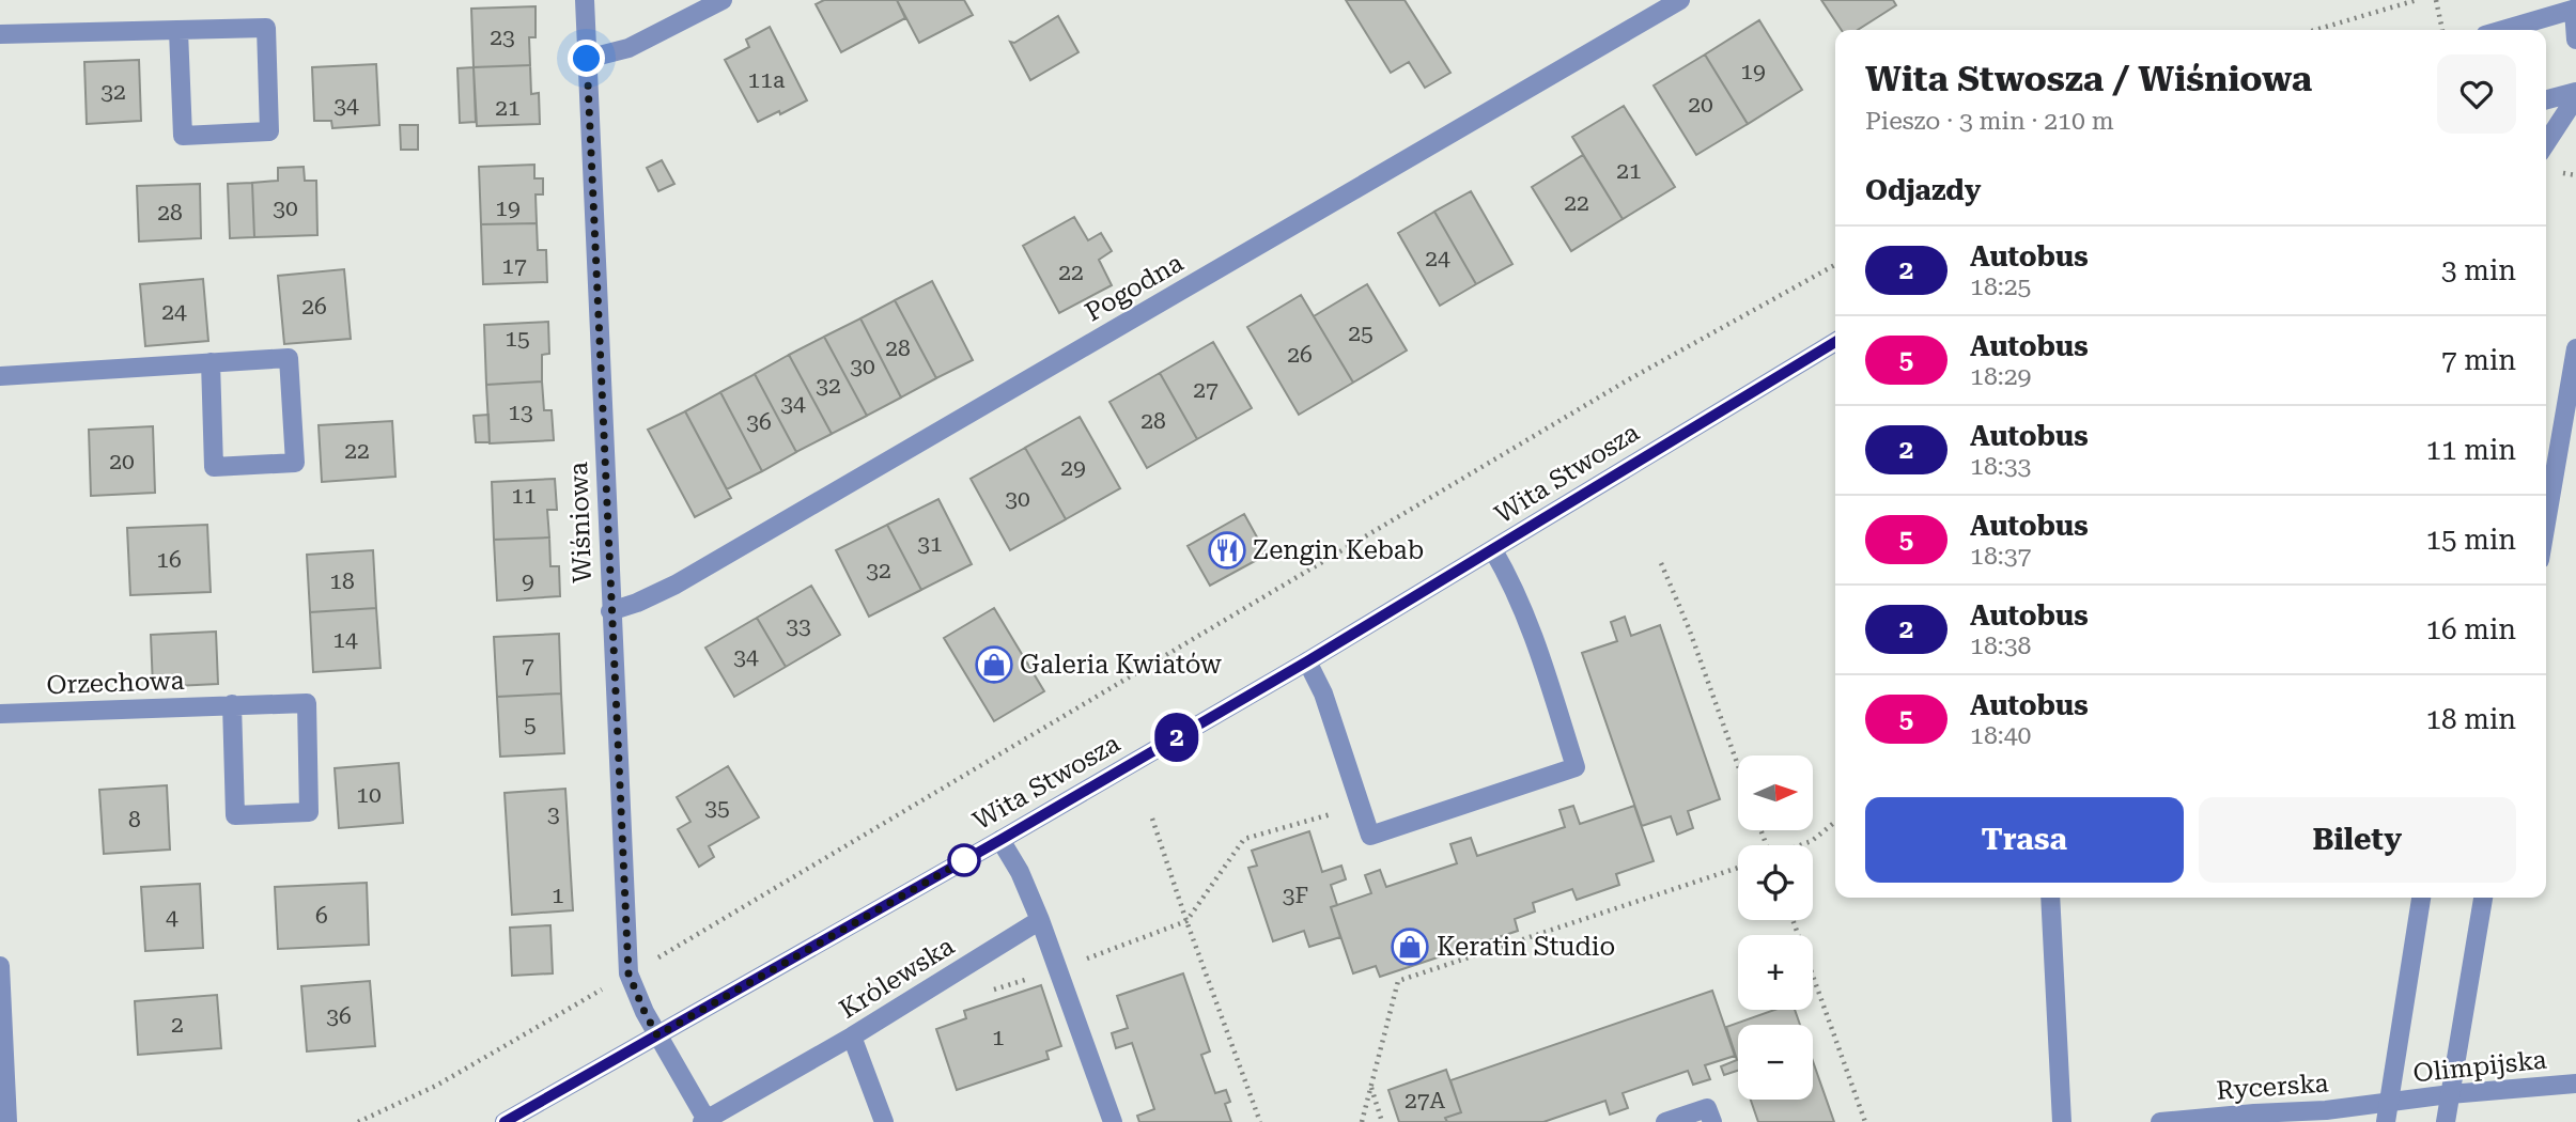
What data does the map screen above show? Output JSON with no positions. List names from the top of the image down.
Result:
{
  "streets": {
    "street": [
      "Pogodna",
      "Wita Stwosza",
      "Wiśniowa",
      "Orzechowa",
      "Królewska",
      "Olimpijska",
      "Rycerska"
    ]
  },
  "crossings": [
    ["Pogodna", "Wiśniowa"],
    ["Wita Stwosza", "Wiśniowa"],
    ["Wiśniowa", "Królewska"],
    ["Olimpijska", "Rycerska"]
  ],
  "places": {
    "restaurant": ["Zengin Kebab"],
    "shop": ["Galeria Kwiatów", "Keratin Studio"]
  },
  "lines": ["bus line 2"],
  "house_numbers": [
    "23",
    "19",
    "11a",
    "32",
    "20",
    "34",
    "21",
    "21",
    "22",
    "30",
    "19",
    "28",
    "24",
    "17",
    "22",
    "26",
    "24",
    "25",
    "15",
    "28",
    "26",
    "30",
    "32",
    "27",
    "34",
    "13",
    "28",
    "36",
    "22",
    "20",
    "29",
    "11",
    "30",
    "31",
    "16",
    "32",
    "18",
    "9",
    "33",
    "14",
    "34",
    "7",
    "5",
    "10",
    "35",
    "3",
    "8",
    "1",
    "3F",
    "6",
    "4",
    "36",
    "2",
    "1",
    "27A"
  ],
  "north": "right",
  "page": {
    "on_map": "2",
    "heading": [
      ["Wita Stwosza / Wiśniowa", "Pieszo · 3 min · 210 m"],
      "Odjazdy"
    ],
    "list": [
      {
        "mark": "2",
        "name": "Autobus",
        "note": "18:25",
        "value": "3 min"
      },
      {
        "mark": "5",
        "name": "Autobus",
        "note": "18:29",
        "value": "7 min"
      },
      {
        "mark": "2",
        "name": "Autobus",
        "note": "18:33",
        "value": "11 min"
      },
      {
        "mark": "5",
        "name": "Autobus",
        "note": "18:37",
        "value": "15 min"
      },
      {
        "mark": "2",
        "name": "Autobus",
        "note": "18:38",
        "value": "16 min"
      },
      {
        "mark": "5",
        "name": "Autobus",
        "note": "18:40",
        "value": "18 min"
      }
    ],
    "map_buttons": ["+", "−"],
    "buttons": ["Trasa", "Bilety"]
  }
}
